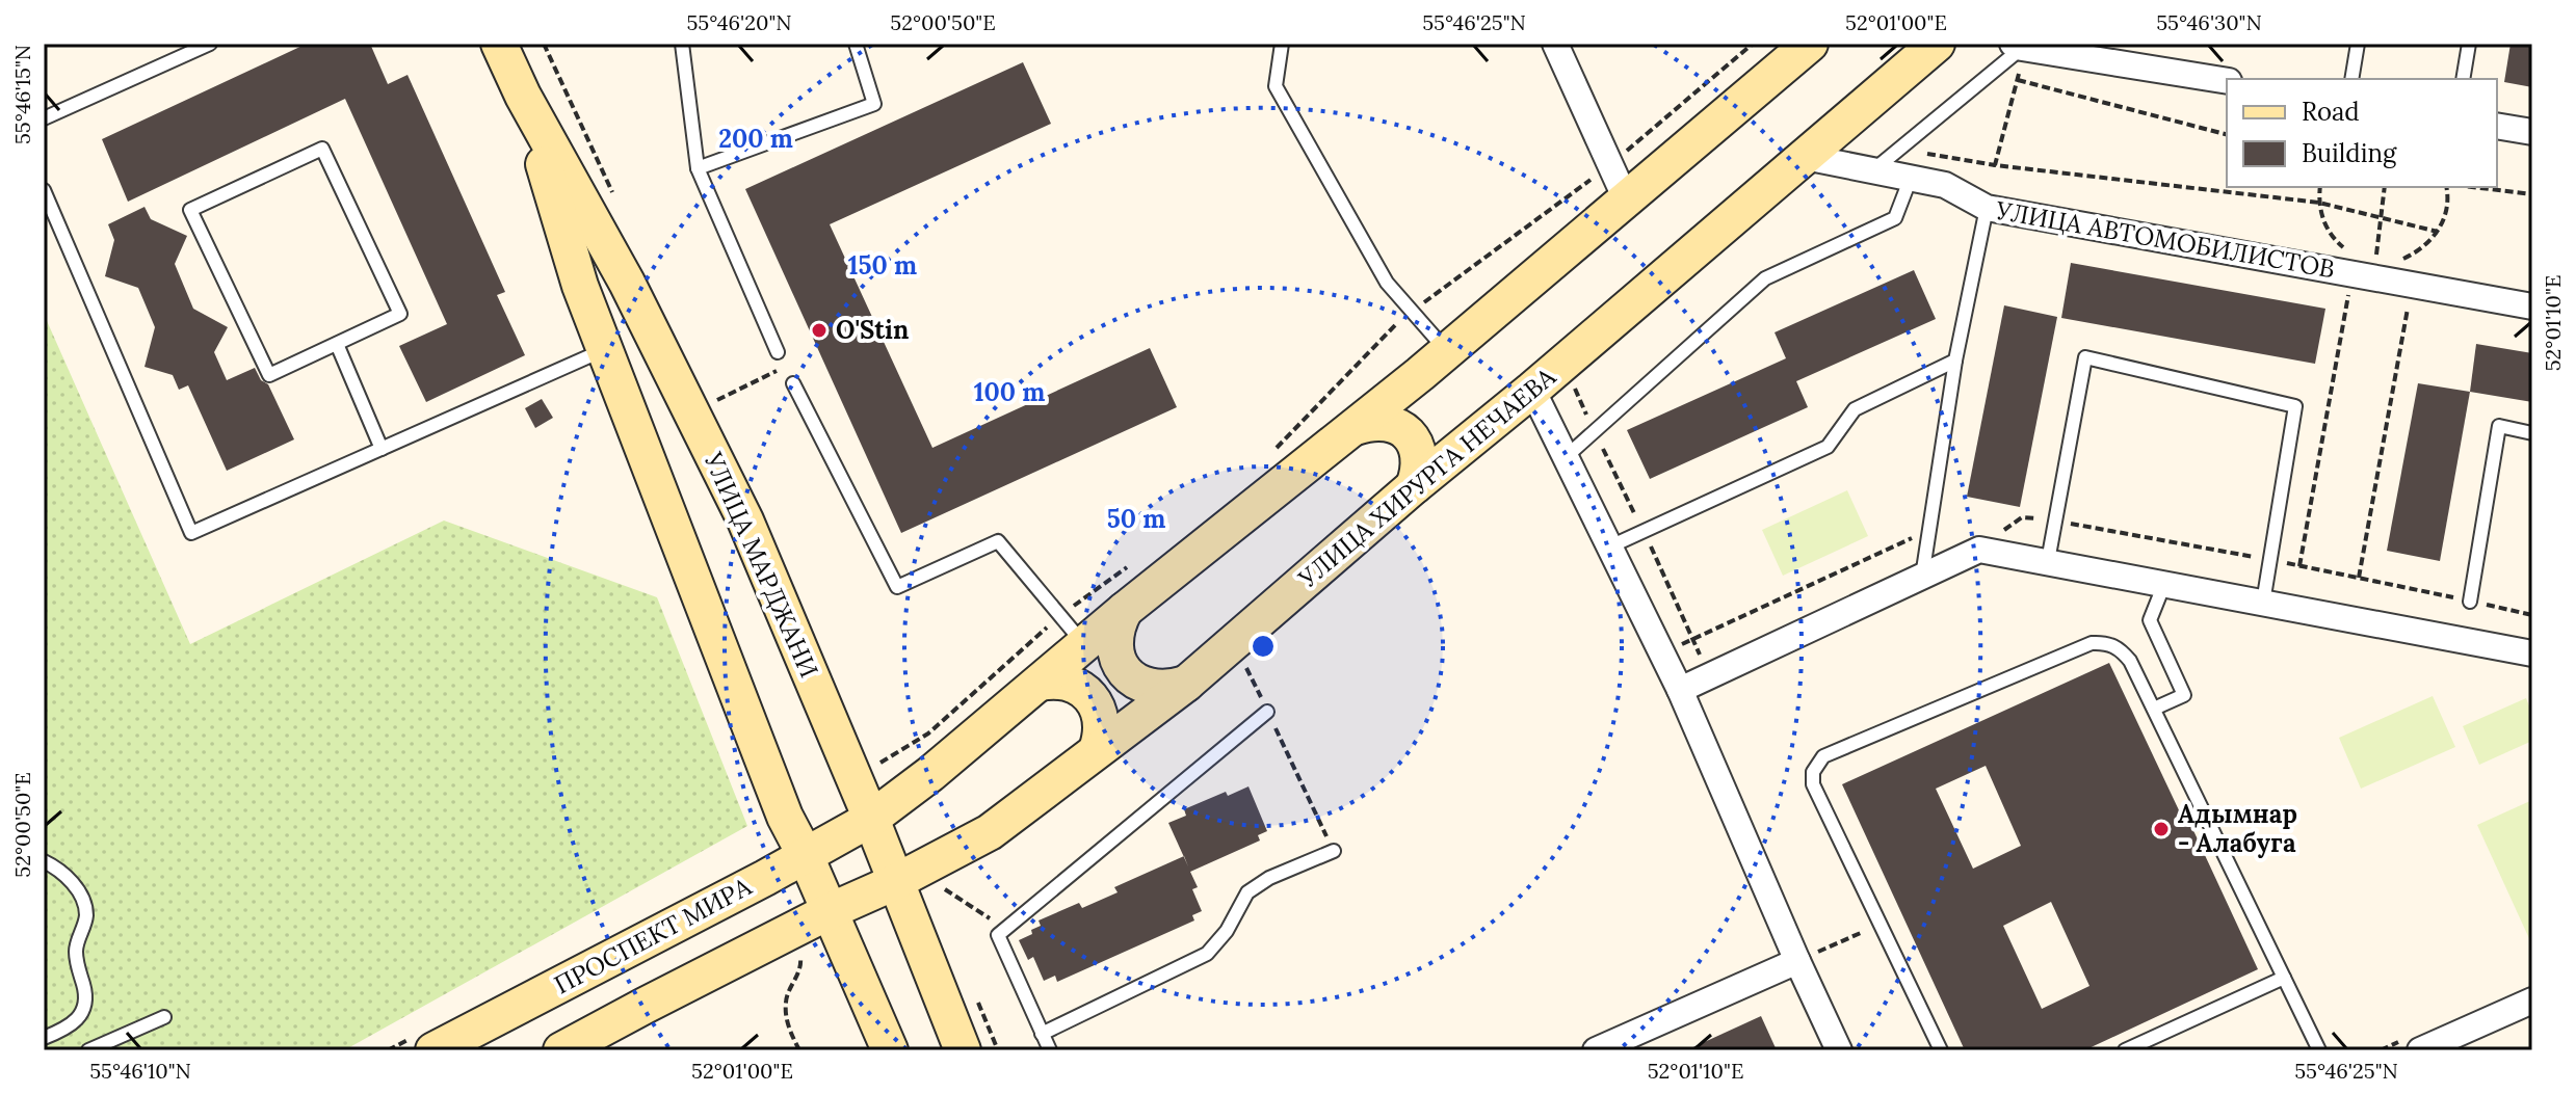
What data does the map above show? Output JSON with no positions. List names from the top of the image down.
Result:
{
  "streets": {
    "main road": ["УЛИЦА ХИРУРГА НЕЧАЕВА", "УЛИЦА МАРДЖАНИ", "ПРОСПЕКТ МИРА"],
    "street": ["УЛИЦА АВТОМОБИЛИСТОВ"]
  },
  "crossings": [
    ["УЛИЦА АВТОМОБИЛИСТОВ", "УЛИЦА ХИРУРГА НЕЧАЕВА"],
    ["УЛИЦА ХИРУРГА НЕЧАЕВА", "УЛИЦА МАРДЖАНИ"],
    ["УЛИЦА МАРДЖАНИ", "ПРОСПЕКТ МИРА"]
  ],
  "places": ["O'Stin", "Адымнар - Алабуга"],
  "legend": ["Road", "Building"],
  "coordinates": [
    "55°46'20\"N",
    "52°00'50\"E",
    "55°46'25\"N",
    "52°01'00\"E",
    "55°46'30\"N",
    "55°46'15\"N",
    "52°01'10\"E",
    "55°46'10\"N"
  ],
  "rings": [
    "200 m",
    "150 m",
    "100 m",
    "50 m"
  ]
}
